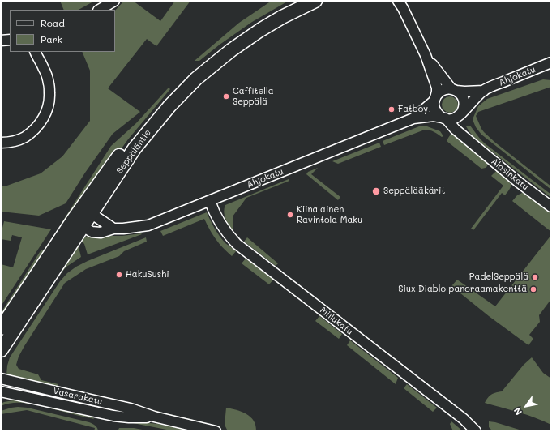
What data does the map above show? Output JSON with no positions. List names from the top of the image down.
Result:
{
  "streets": {
    "main road": ["Seppäläntie"],
    "street": [
      "Ahjokatu",
      "Alasinkatu",
      "Miilukatu",
      "Vasarakatu"
    ]
  },
  "crossings": [
    ["Ahjokatu", "Seppäläntie"],
    ["Ahjokatu", "Alasinkatu"],
    ["Ahjokatu", "Miilukatu"]
  ],
  "places": [
    "Caffitella Seppälä",
    "Fatboy",
    "Seppälääkärit",
    "Kiinalainen Ravintola Maku",
    "HakuSushi",
    "PadelSeppälä",
    "Siux Diablo panoraamakenttä"
  ],
  "legend": ["Road", "Park"],
  "north": "bottom left"
}
